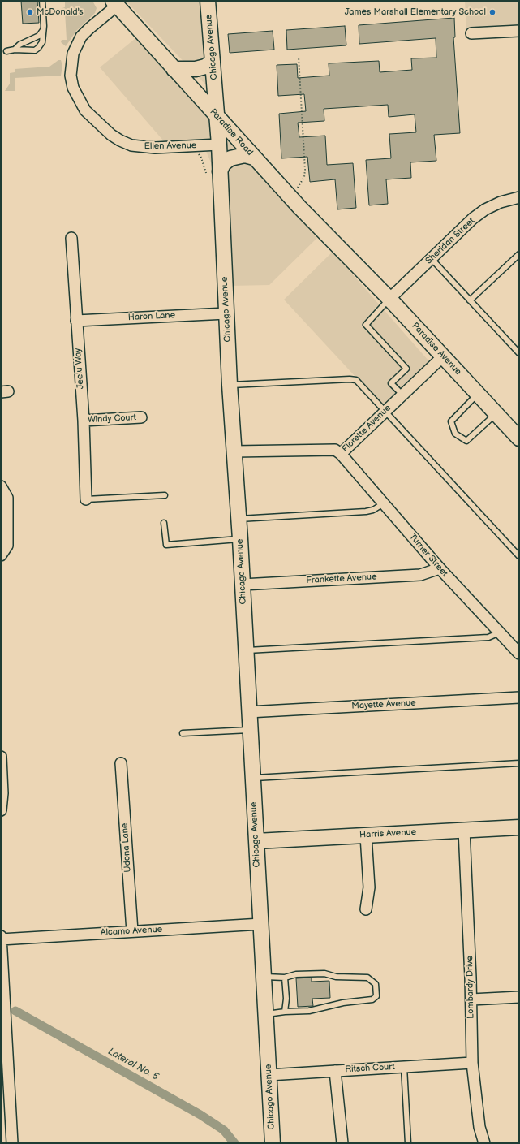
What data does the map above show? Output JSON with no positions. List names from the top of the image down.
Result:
{
  "streets": {
    "street": [
      "Chicago Avenue",
      "Paradise Road",
      "Ellen Avenue",
      "Sheridan Street",
      "Haron Lane",
      "Paradise Avenue",
      "Jeelu Way",
      "Windy Court",
      "Florette Avenue",
      "Turner Street",
      "Frankette Avenue",
      "Mayette Avenue",
      "Harris Avenue",
      "Udona Lane",
      "Alcamo Avenue",
      "Lombardy Drive",
      "Ritsch Court"
    ]
  },
  "crossings": [
    ["Chicago Avenue", "Paradise Road"],
    ["Chicago Avenue", "Ellen Avenue"],
    ["Chicago Avenue", "Haron Lane"],
    ["Chicago Avenue", "Florette Avenue"],
    ["Chicago Avenue", "Frankette Avenue"],
    ["Chicago Avenue", "Mayette Avenue"],
    ["Chicago Avenue", "Harris Avenue"],
    ["Chicago Avenue", "Alcamo Avenue"],
    ["Chicago Avenue", "Ritsch Court"],
    ["Paradise Road", "Ellen Avenue"],
    ["Paradise Road", "Paradise Avenue"],
    ["Sheridan Street", "Paradise Avenue"],
    ["Haron Lane", "Jeelu Way"],
    ["Paradise Avenue", "Florette Avenue"],
    ["Jeelu Way", "Windy Court"],
    ["Florette Avenue", "Turner Street"],
    ["Turner Street", "Frankette Avenue"],
    ["Harris Avenue", "Lombardy Drive"],
    ["Udona Lane", "Alcamo Avenue"],
    ["Lombardy Drive", "Ritsch Court"]
  ],
  "water": ["Lateral No. 5"],
  "places": ["McDonald's", "James Marshall Elementary School"]
}
